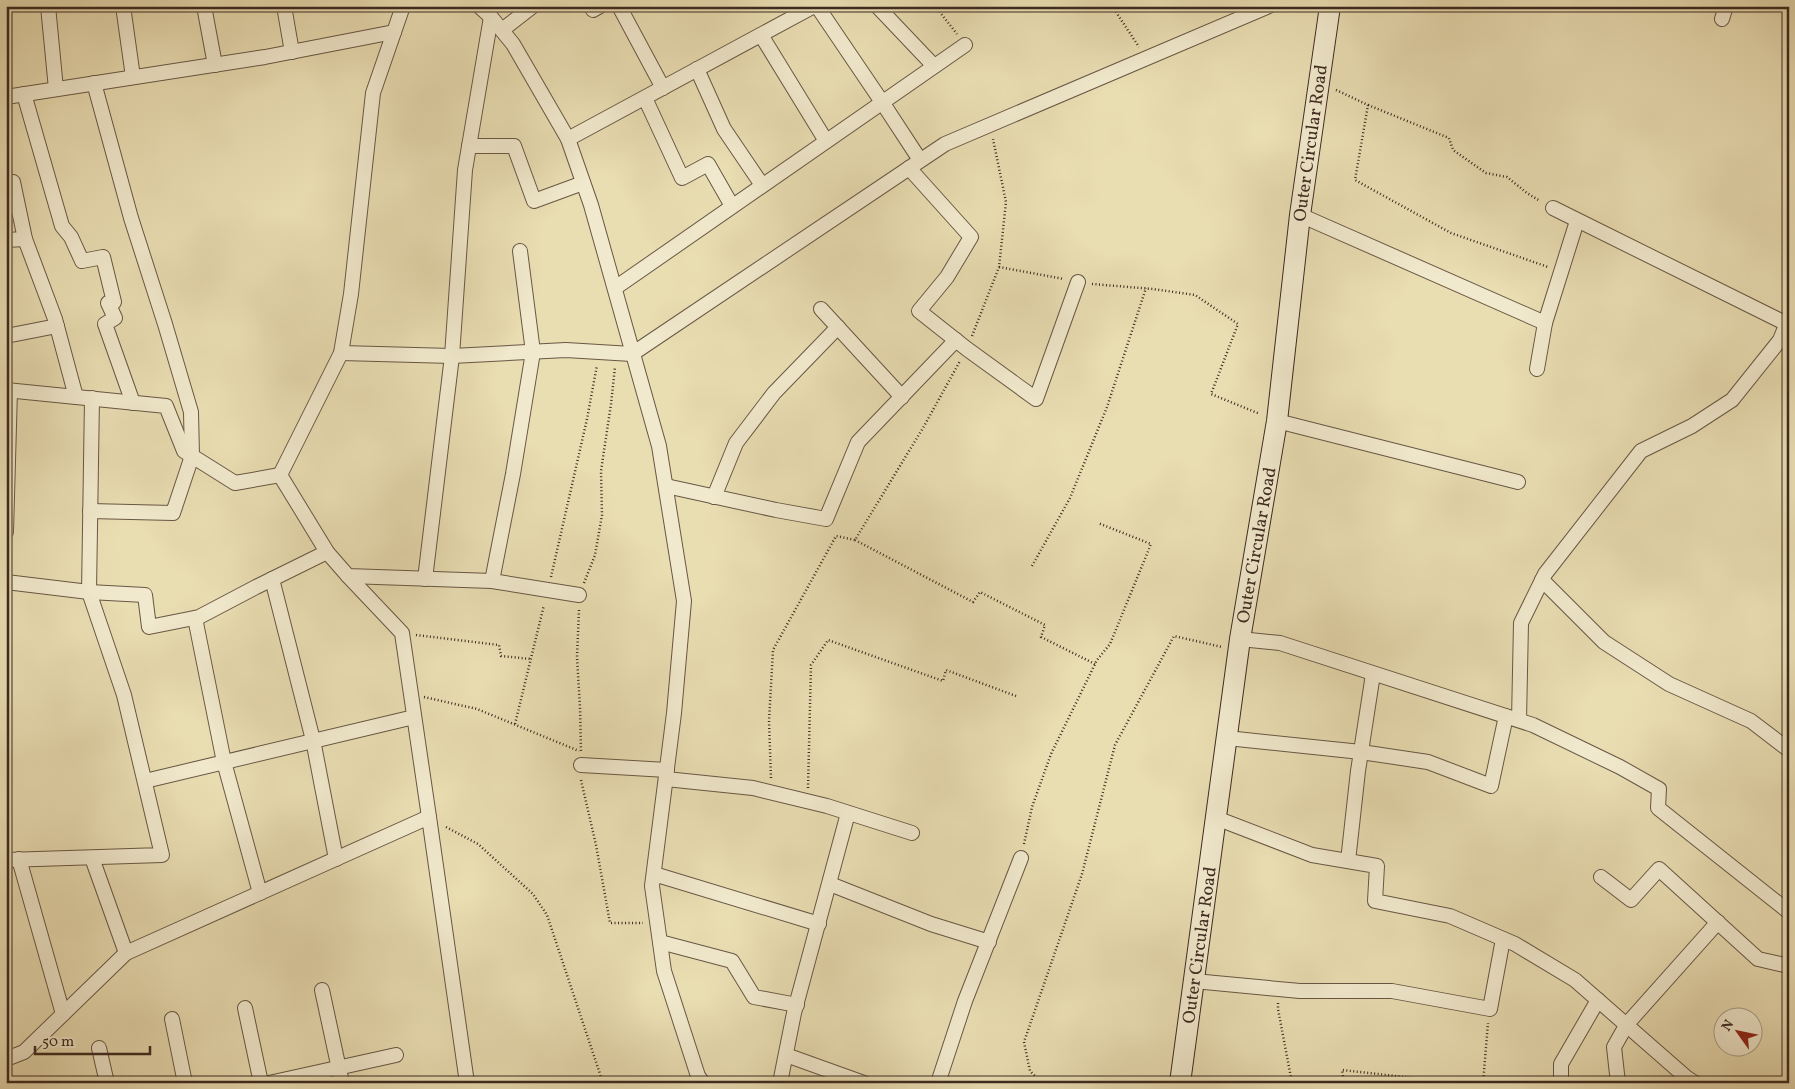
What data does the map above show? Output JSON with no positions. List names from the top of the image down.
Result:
{
  "streets": {
    "street": ["Outer Circular Road"]
  },
  "scale_bar": "50 m",
  "north": "top left"
}
